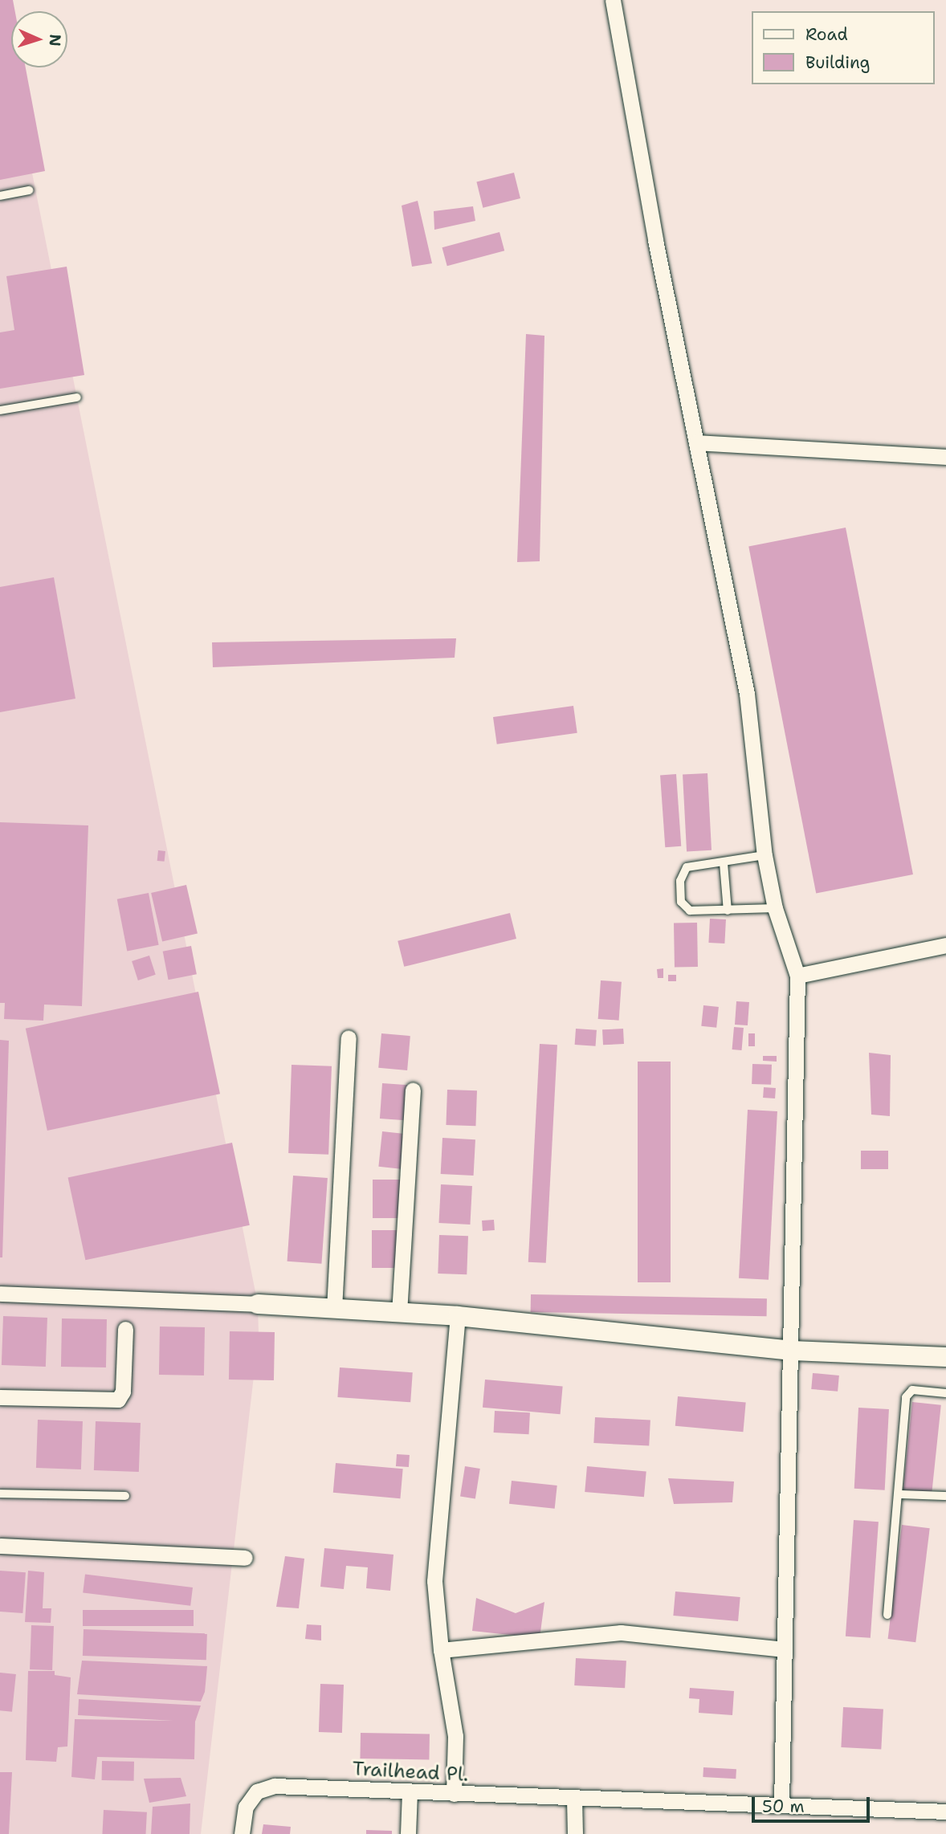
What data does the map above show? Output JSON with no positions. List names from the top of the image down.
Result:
{
  "streets": {
    "street": ["Trailhead Pl."]
  },
  "legend": ["Road", "Building"],
  "scale_bar": "50 m",
  "north": "right"
}
